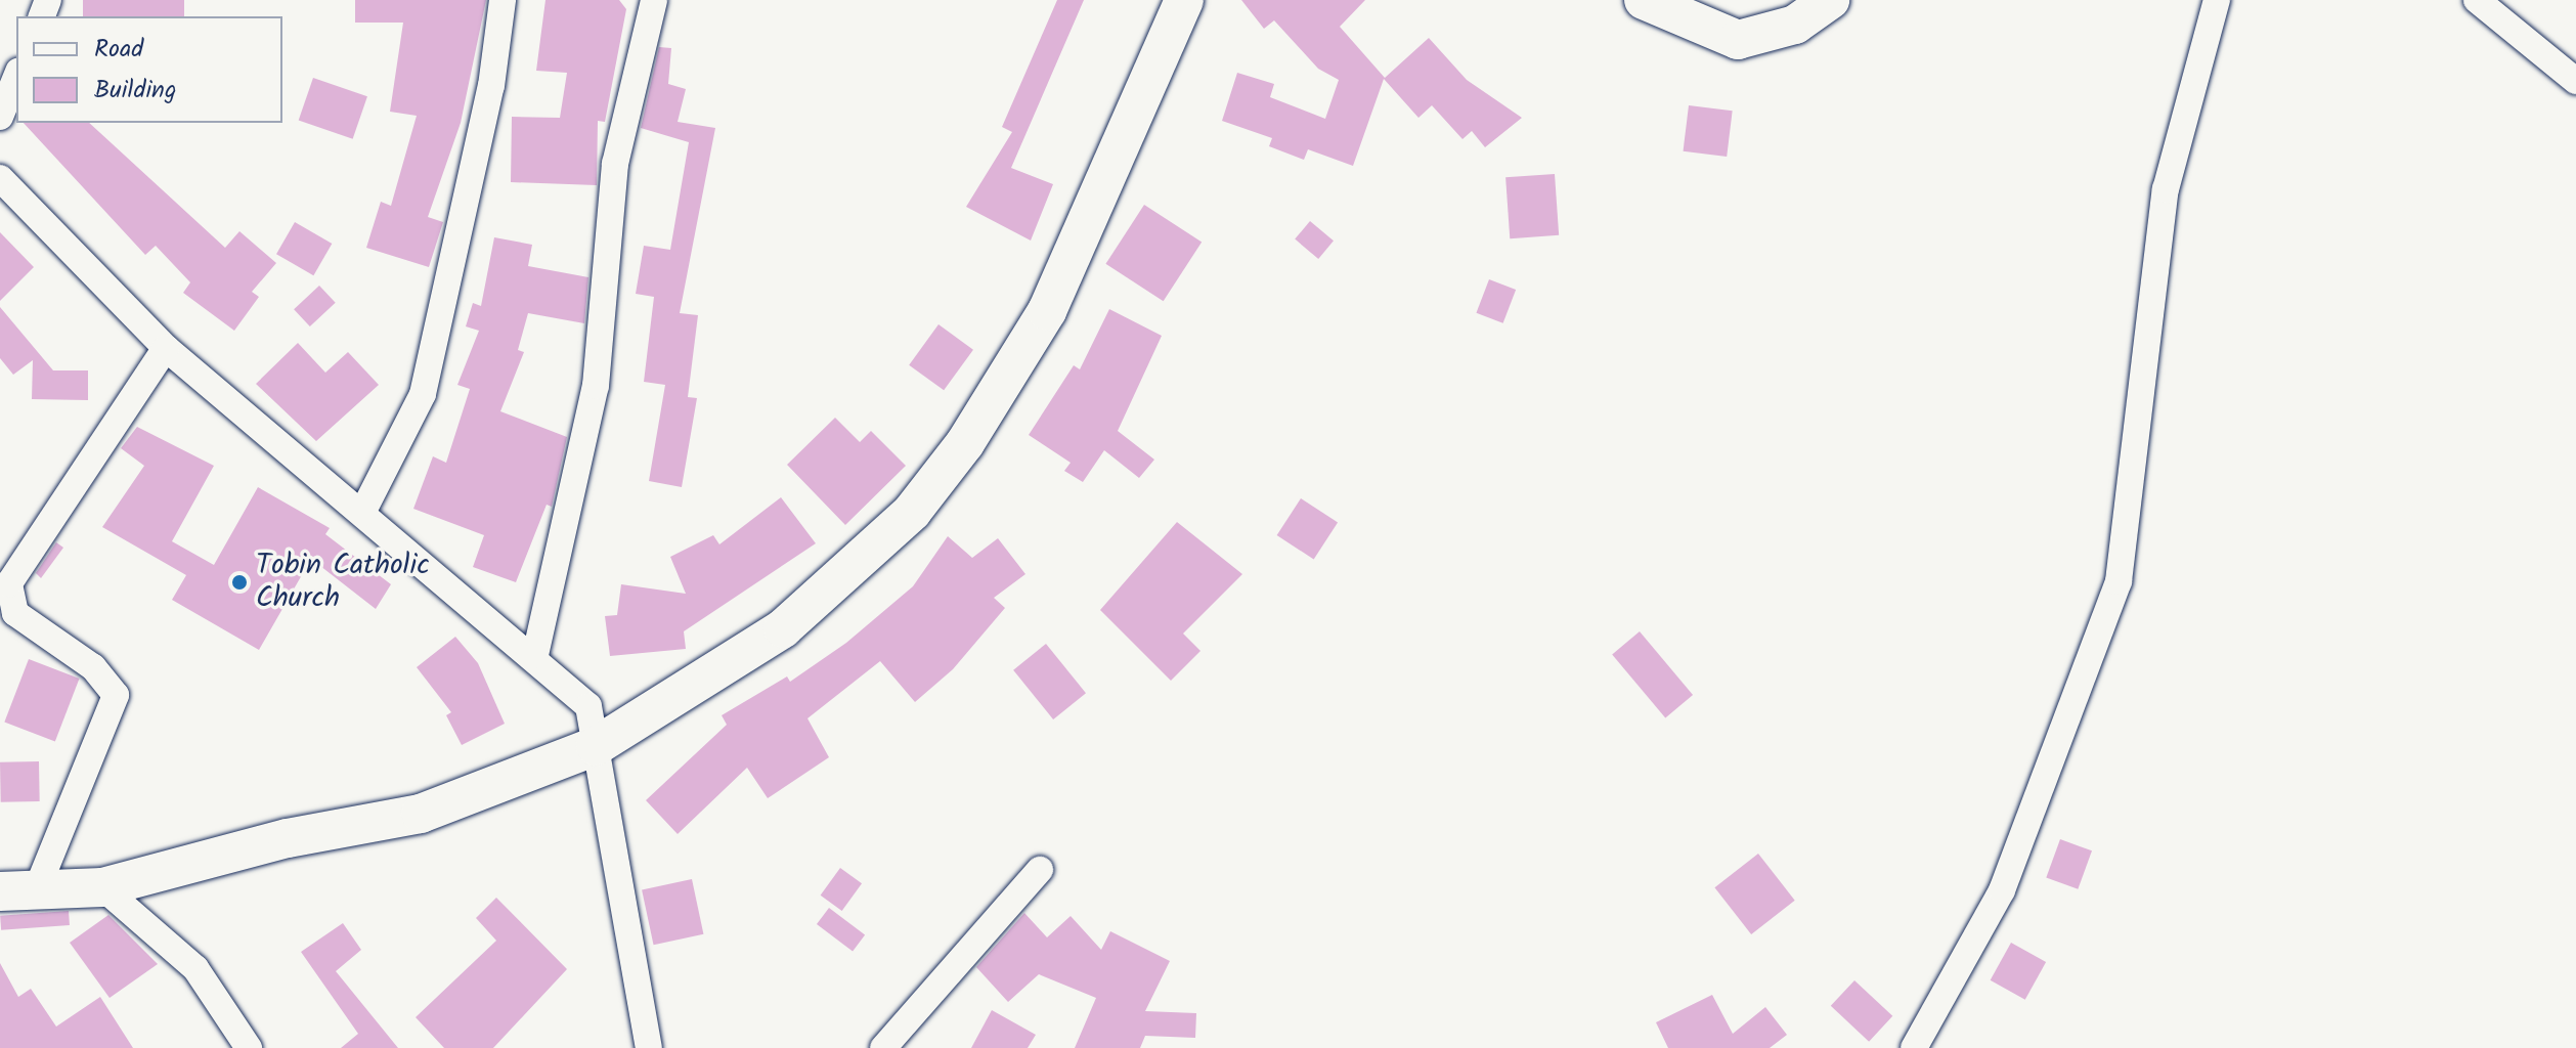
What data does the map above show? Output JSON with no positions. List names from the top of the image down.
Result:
{
  "places": ["Tobin Catholic Church"],
  "legend": ["Road", "Building"]
}
